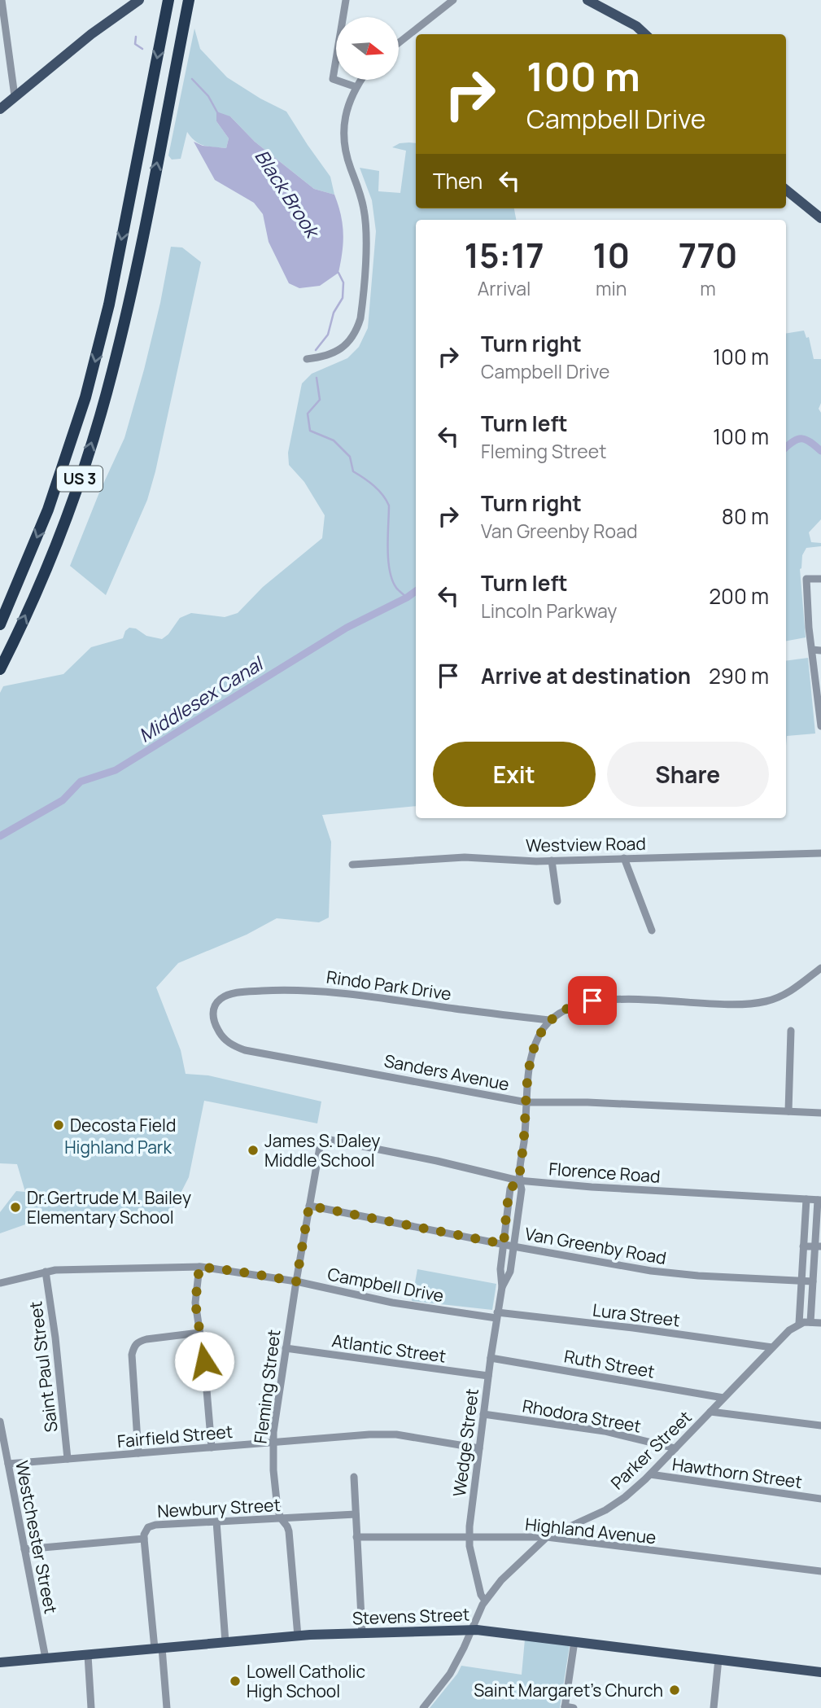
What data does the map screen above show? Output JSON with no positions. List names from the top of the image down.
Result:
{
  "streets": {
    "highway": ["US 3"],
    "main road": ["Stevens Street"],
    "street": [
      "Westview Road",
      "Rindo Park Drive",
      "Sanders Avenue",
      "Florence Road",
      "Van Greenby Road",
      "Campbell Drive",
      "Lura Street",
      "Atlantic Street",
      "Ruth Street",
      "Saint Paul Street",
      "Fleming Street",
      "Rhodora Street",
      "Fairfield Street",
      "Wedge Street",
      "Parker Street",
      "Hawthorn Street",
      "Newbury Street",
      "Highland Avenue",
      "Westchester Street"
    ]
  },
  "crossings": [
    ["Rindo Park Drive", "Sanders Avenue"],
    ["Florence Road", "Fleming Street"],
    ["Florence Road", "Wedge Street"],
    ["Van Greenby Road", "Fleming Street"],
    ["Van Greenby Road", "Wedge Street"],
    ["Campbell Drive", "Lura Street"],
    ["Campbell Drive", "Saint Paul Street"],
    ["Campbell Drive", "Fleming Street"],
    ["Campbell Drive", "Wedge Street"],
    ["Lura Street", "Wedge Street"],
    ["Lura Street", "Parker Street"],
    ["Atlantic Street", "Fleming Street"],
    ["Atlantic Street", "Wedge Street"],
    ["Ruth Street", "Wedge Street"],
    ["Ruth Street", "Parker Street"],
    ["Saint Paul Street", "Fairfield Street"],
    ["Fleming Street", "Fairfield Street"],
    ["Fleming Street", "Newbury Street"],
    ["Fleming Street", "Stevens Street"],
    ["Rhodora Street", "Wedge Street"],
    ["Rhodora Street", "Parker Street"],
    ["Fairfield Street", "Wedge Street"],
    ["Fairfield Street", "Westchester Street"],
    ["Wedge Street", "Parker Street"],
    ["Wedge Street", "Highland Avenue"],
    ["Parker Street", "Hawthorn Street"],
    ["Parker Street", "Highland Avenue"],
    ["Parker Street", "Stevens Street"],
    ["Newbury Street", "Westchester Street"],
    ["Westchester Street", "Stevens Street"]
  ],
  "water": ["Black Brook", "Middlesex Canal"],
  "parks": ["Highland Park"],
  "places": [
    "Decosta Field",
    "James S. Daley Middle School",
    "Dr.Gertrude M. Bailey Elementary School",
    "Lowell Catholic High School",
    "Saint Margaret's Church"
  ],
  "north": "right",
  "page": {
    "turn": ["100 m", "Campbell Drive"],
    "then": "Then",
    "eta": [
      "15:17",
      "Arrival",
      "10",
      "min",
      "770",
      "m"
    ],
    "list": [
      {
        "name": "Turn right",
        "note": "Campbell Drive",
        "value": "100 m"
      },
      {
        "name": "Turn left",
        "note": "Fleming Street",
        "value": "100 m"
      },
      {
        "name": "Turn right",
        "note": "Van Greenby Road",
        "value": "80 m"
      },
      {
        "name": "Turn left",
        "note": "Lincoln Parkway",
        "value": "200 m"
      },
      {
        "name": "Arrive at destination",
        "value": "290 m"
      }
    ],
    "buttons": ["Exit", "Share"]
  }
}
